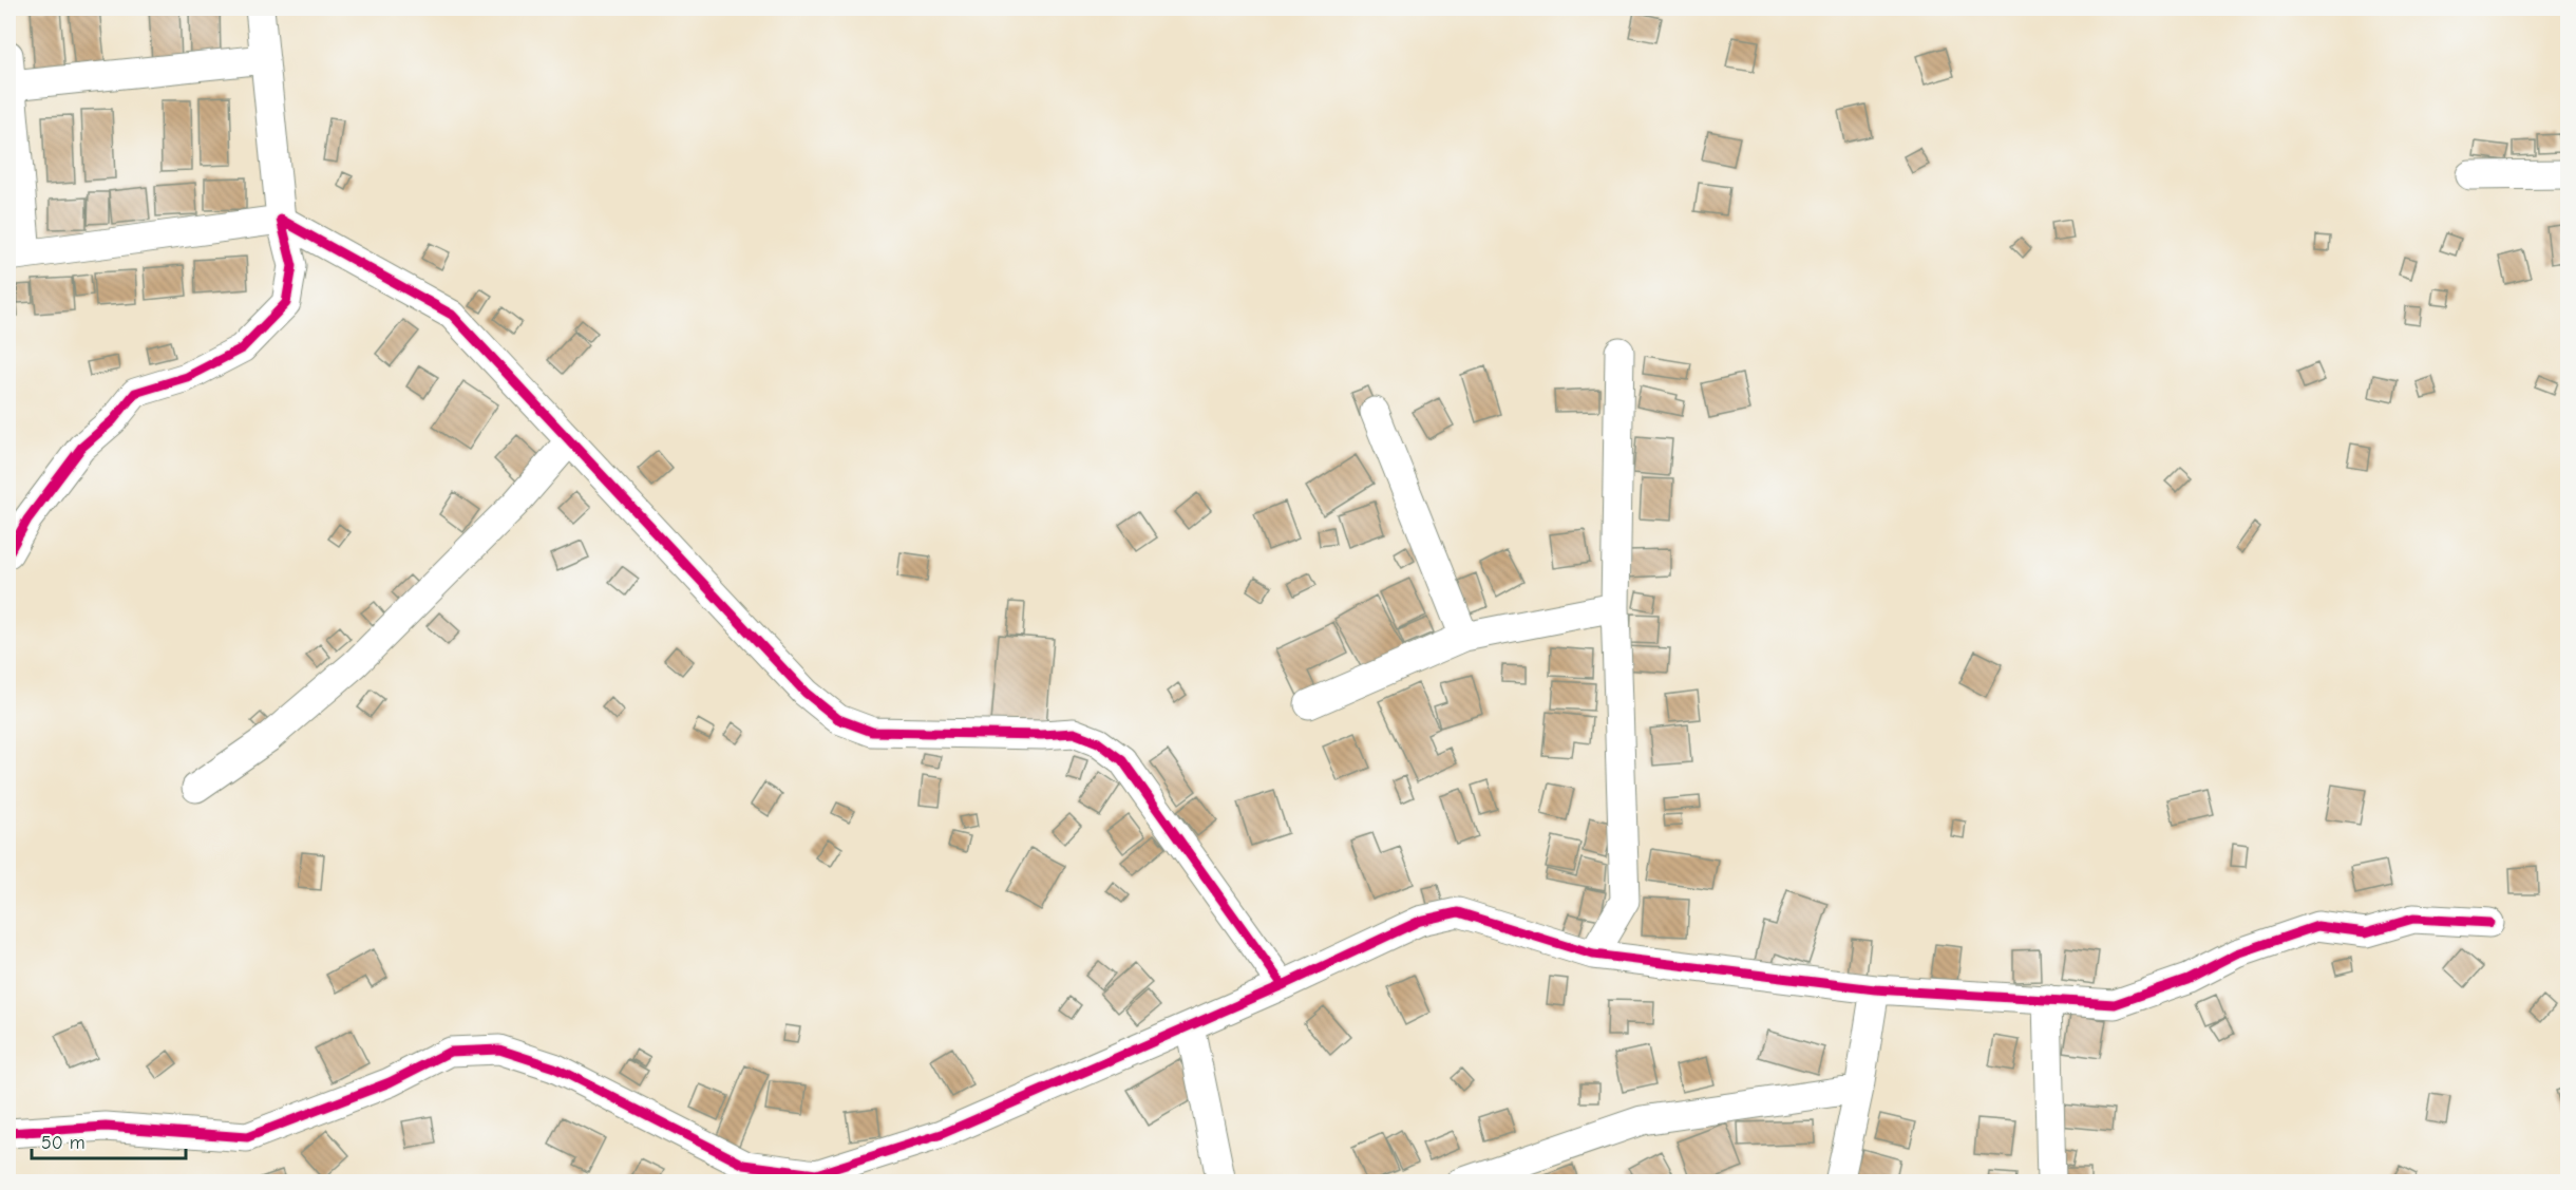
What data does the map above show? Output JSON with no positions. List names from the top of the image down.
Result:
{
  "scale_bar": "50 m"
}
